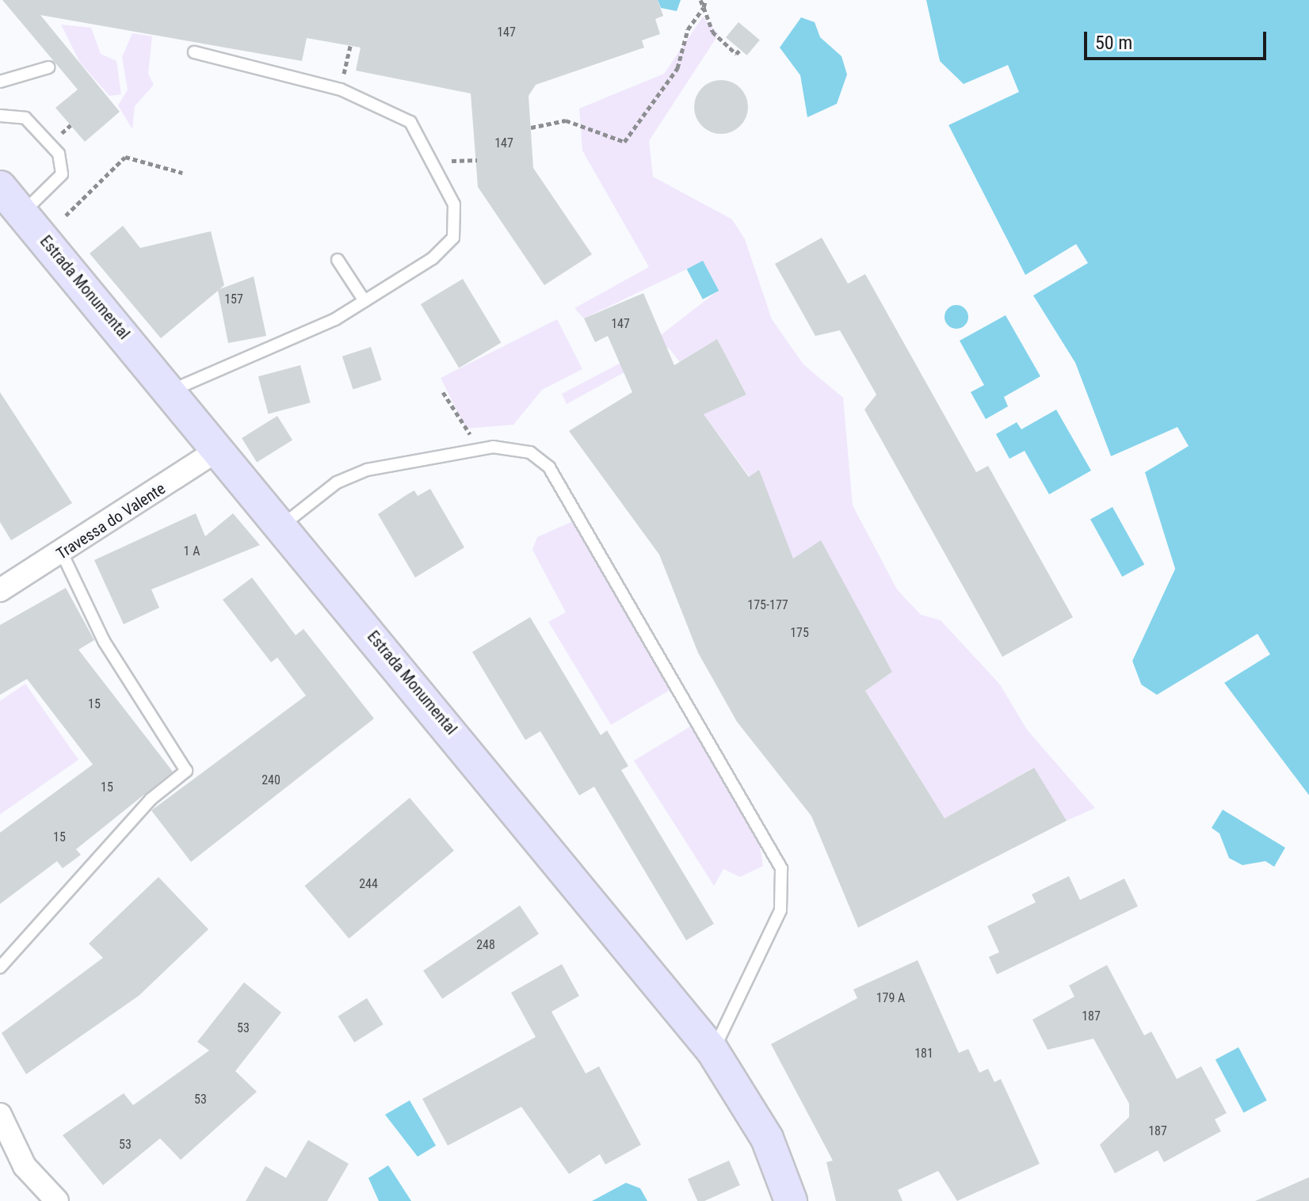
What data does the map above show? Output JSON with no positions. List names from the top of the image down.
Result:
{
  "streets": {
    "main road": ["Estrada Monumental"],
    "street": ["Travessa do Valente"]
  },
  "crossings": [
    ["Estrada Monumental", "Travessa do Valente"]
  ],
  "house_numbers": [
    "147",
    "147",
    "157",
    "147",
    "1 A",
    "175-177",
    "175",
    "15",
    "240",
    "15",
    "15",
    "244",
    "248",
    "179 A",
    "187",
    "53",
    "181",
    "53",
    "187",
    "53"
  ],
  "scale_bar": "50 m"
}
